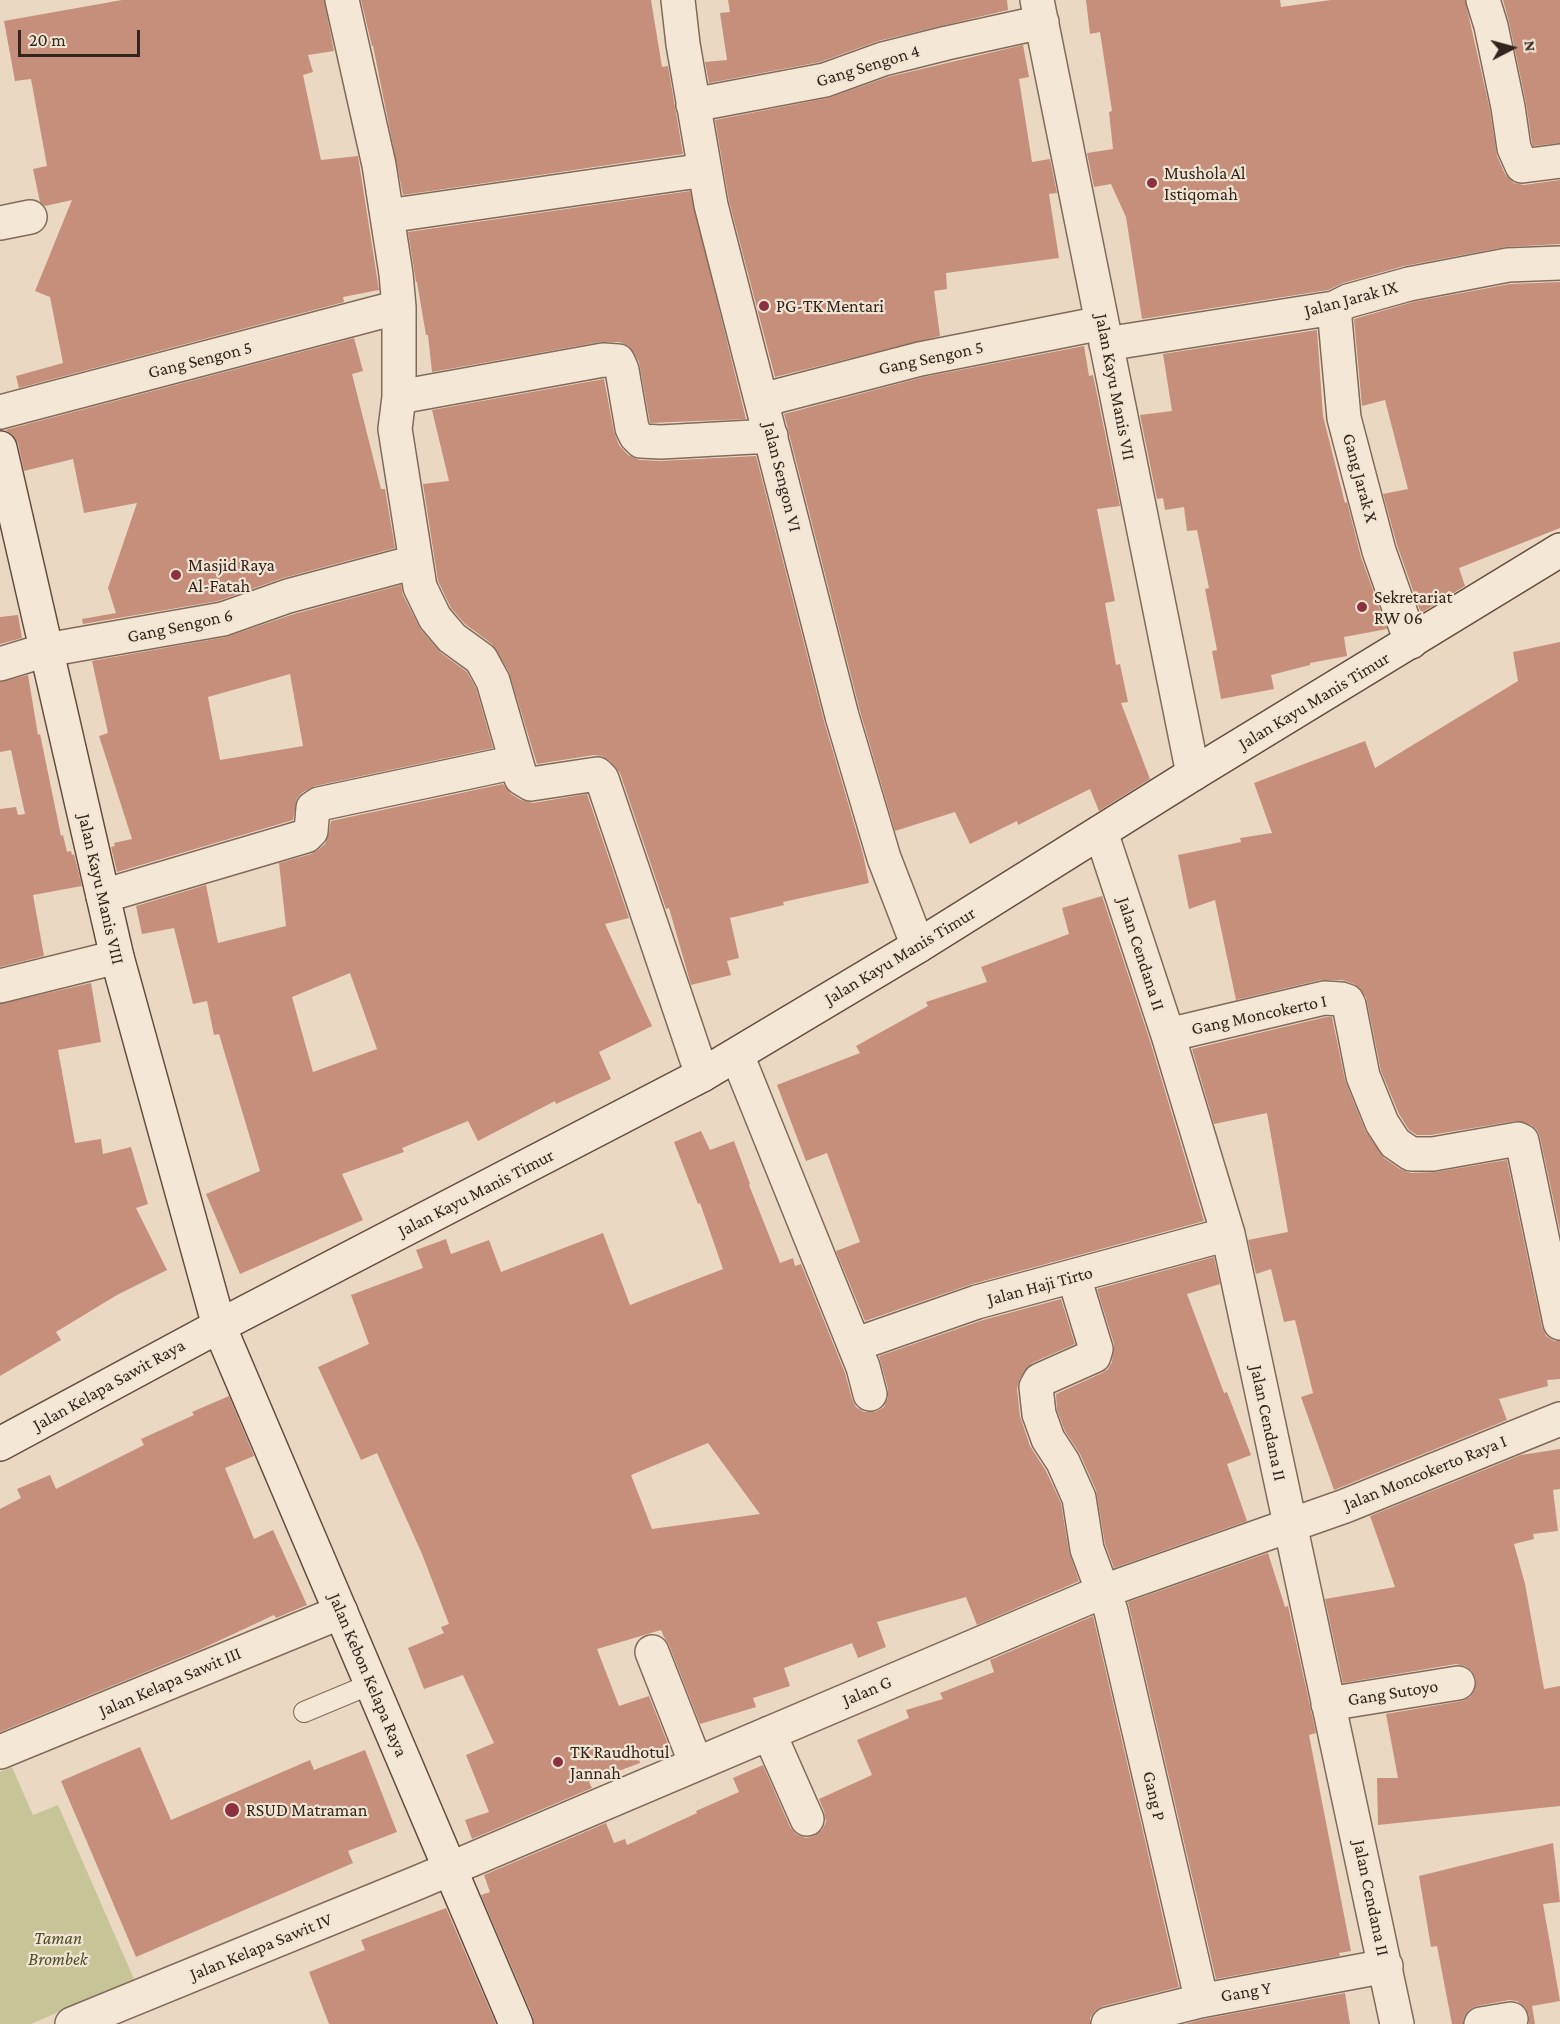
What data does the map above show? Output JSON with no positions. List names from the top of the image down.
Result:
{
  "streets": {
    "street": [
      "Gang Sengon 4",
      "Jalan Jarak IX",
      "Gang Sengon 5",
      "Jalan Kayu Manis VII",
      "Jalan Sengon VI",
      "Gang Jarak X",
      "Gang Sengon 6",
      "Jalan Kayu Manis Timur",
      "Jalan Kayu Manis VIII",
      "Jalan Cendana II",
      "Gang Moncokerto I",
      "Jalan Haji Tirto",
      "Jalan Kelapa Sawit Raya",
      "Jalan Moncokerto Raya I",
      "Jalan Kebon Kelapa Raya",
      "Jalan Kelapa Sawit III",
      "Jalan G",
      "Gang Sutoyo",
      "Gang P",
      "Jalan Kelapa Sawit IV",
      "Gang Y"
    ]
  },
  "crossings": [
    ["Gang Sengon 4", "Jalan Kayu Manis VII"],
    ["Gang Sengon 4", "Jalan Sengon VI"],
    ["Jalan Jarak IX", "Gang Sengon 5"],
    ["Jalan Jarak IX", "Jalan Kayu Manis VII"],
    ["Jalan Jarak IX", "Gang Jarak X"],
    ["Gang Sengon 5", "Jalan Kayu Manis VII"],
    ["Gang Sengon 5", "Jalan Sengon VI"],
    ["Jalan Kayu Manis VII", "Jalan Kayu Manis Timur"],
    ["Jalan Sengon VI", "Jalan Kayu Manis Timur"],
    ["Gang Jarak X", "Jalan Kayu Manis Timur"],
    ["Gang Sengon 6", "Jalan Kayu Manis VIII"],
    ["Jalan Kayu Manis Timur", "Jalan Kayu Manis VIII"],
    ["Jalan Kayu Manis Timur", "Jalan Cendana II"],
    ["Jalan Kayu Manis Timur", "Jalan Kelapa Sawit Raya"],
    ["Jalan Kayu Manis Timur", "Jalan Kebon Kelapa Raya"],
    ["Jalan Kayu Manis VIII", "Jalan Kelapa Sawit Raya"],
    ["Jalan Kayu Manis VIII", "Jalan Kebon Kelapa Raya"],
    ["Jalan Cendana II", "Gang Moncokerto I"],
    ["Jalan Cendana II", "Jalan Haji Tirto"],
    ["Jalan Cendana II", "Jalan Moncokerto Raya I"],
    ["Jalan Cendana II", "Jalan G"],
    ["Jalan Cendana II", "Gang Sutoyo"],
    ["Jalan Cendana II", "Gang Y"],
    ["Jalan Kelapa Sawit Raya", "Jalan Kebon Kelapa Raya"],
    ["Jalan Moncokerto Raya I", "Jalan G"],
    ["Jalan Kebon Kelapa Raya", "Jalan Kelapa Sawit III"],
    ["Jalan Kebon Kelapa Raya", "Jalan G"],
    ["Jalan Kebon Kelapa Raya", "Jalan Kelapa Sawit IV"],
    ["Jalan G", "Gang P"],
    ["Jalan G", "Jalan Kelapa Sawit IV"],
    ["Gang P", "Gang Y"]
  ],
  "parks": ["Taman Brombek"],
  "places": [
    "Mushola Al Istiqomah",
    "PG-TK Mentari",
    "Masjid Raya Al-Fatah",
    "Sekretariat RW 06",
    "TK Raudhotul Jannah",
    "RSUD Matraman"
  ],
  "scale_bar": "20 m",
  "north": "right"
}
